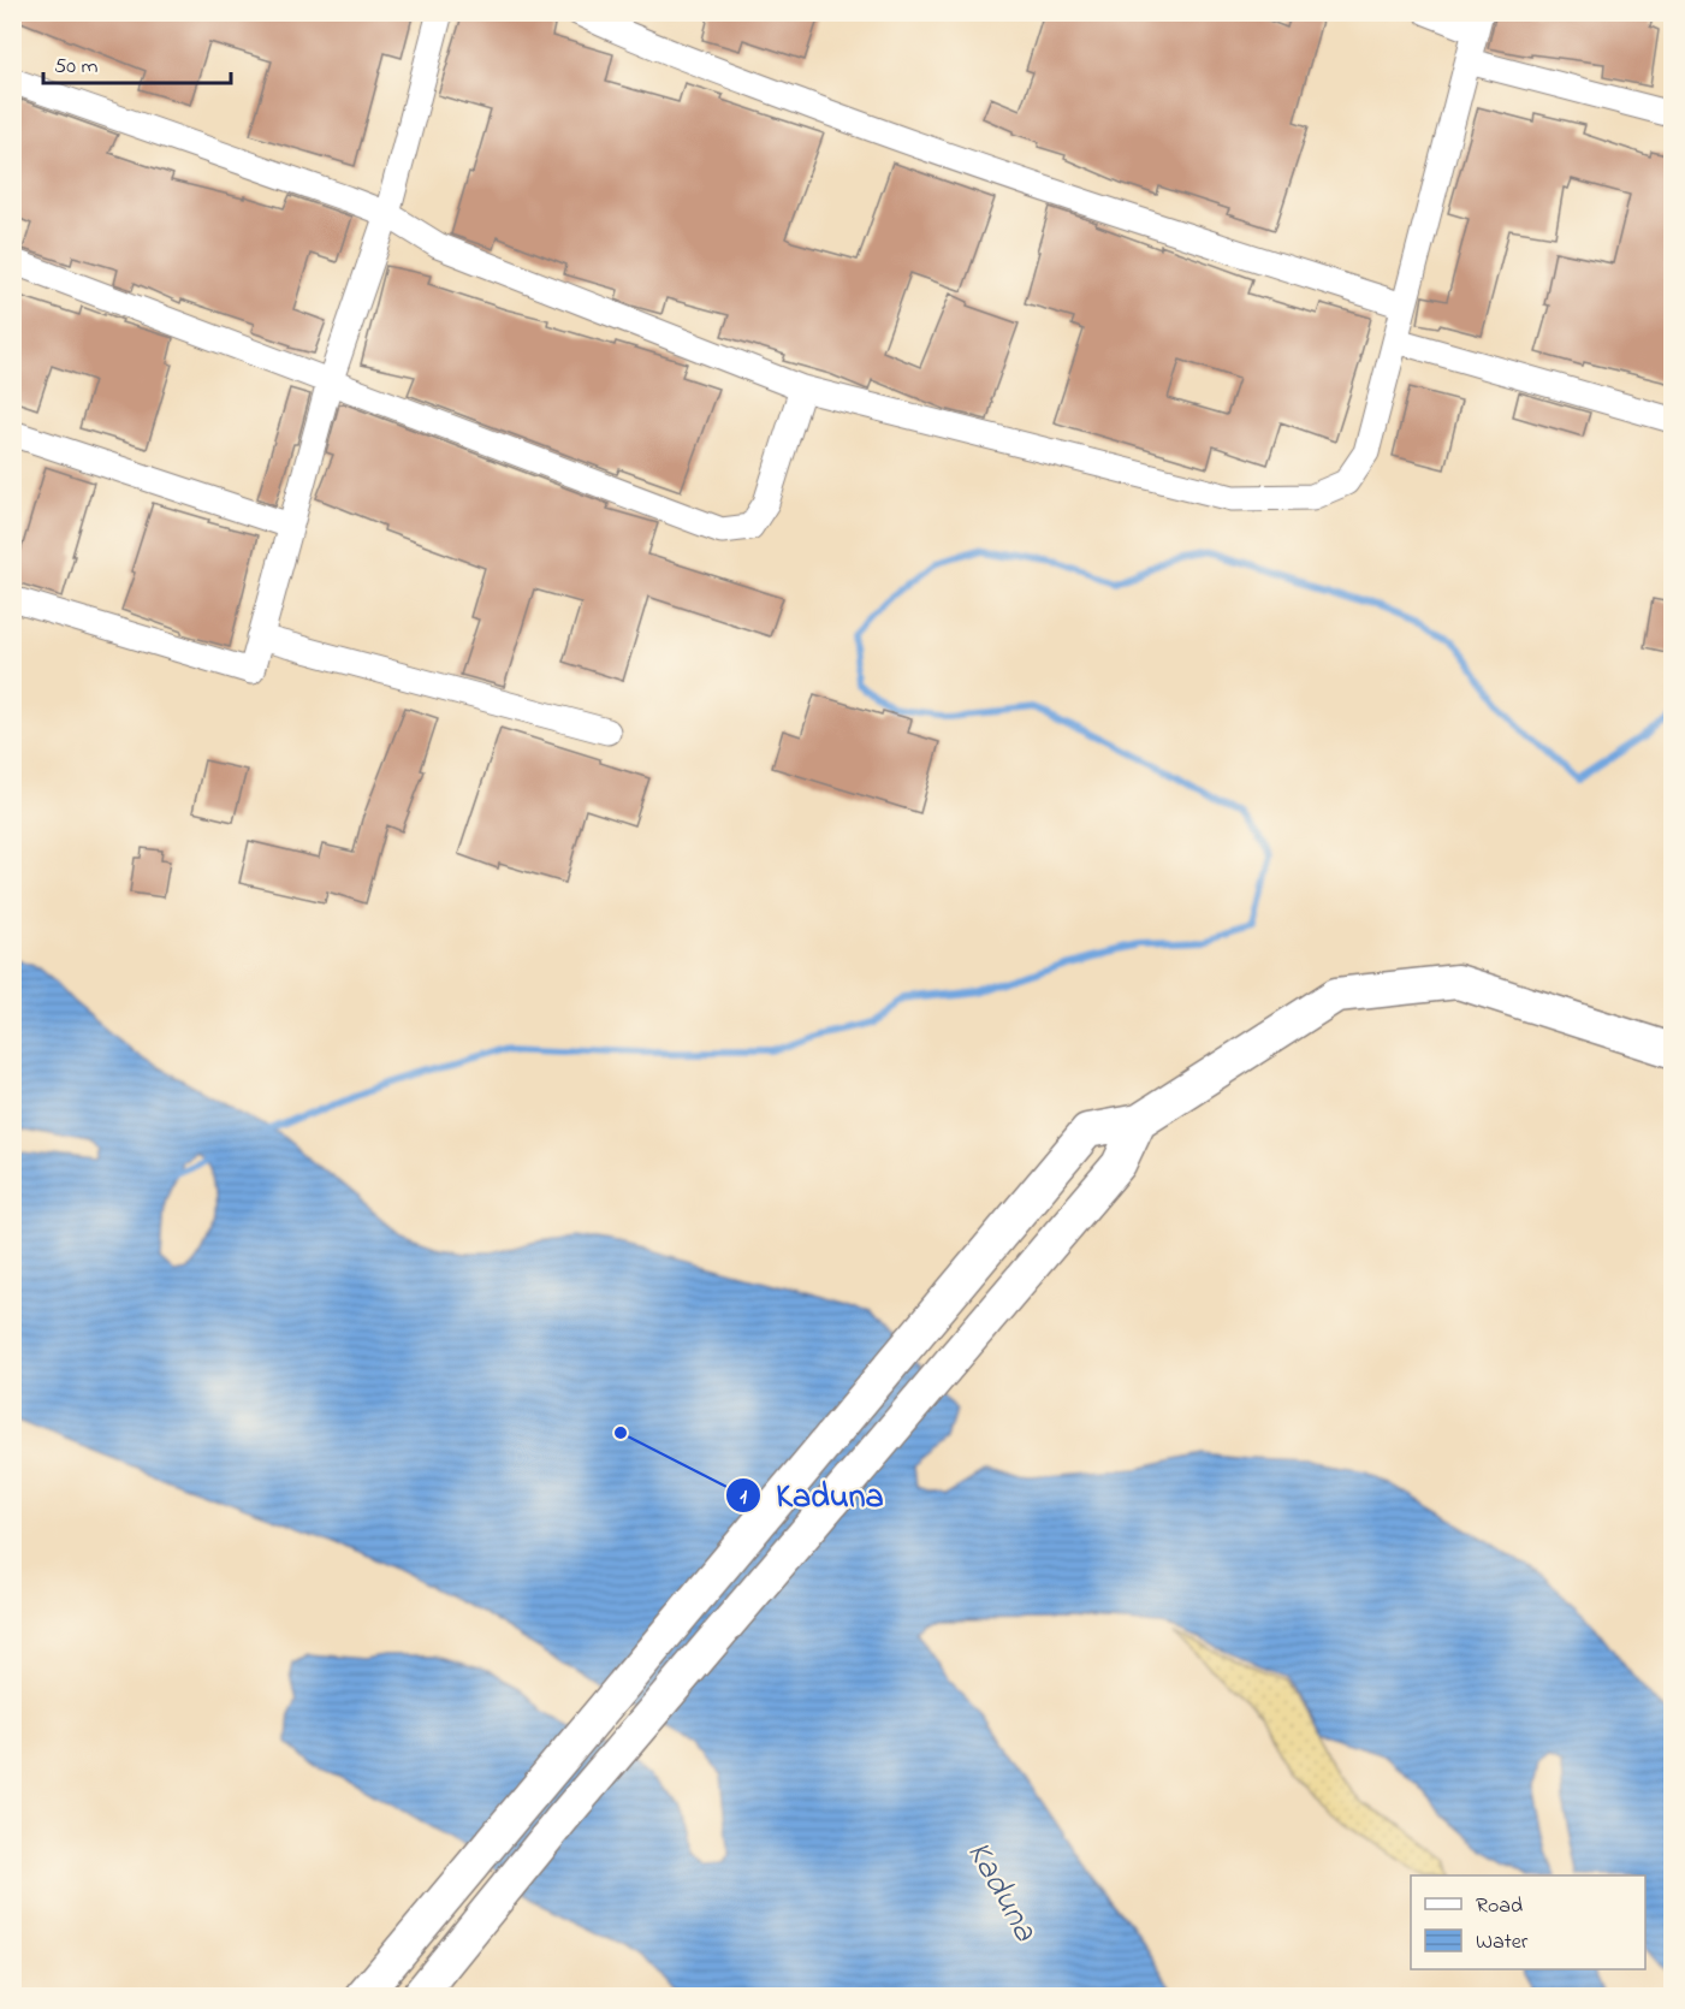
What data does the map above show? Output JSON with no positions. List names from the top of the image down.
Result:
{
  "water": ["Kaduna"],
  "places": ["Kaduna"],
  "legend": ["Road", "Water"],
  "scale_bar": "50 m"
}
